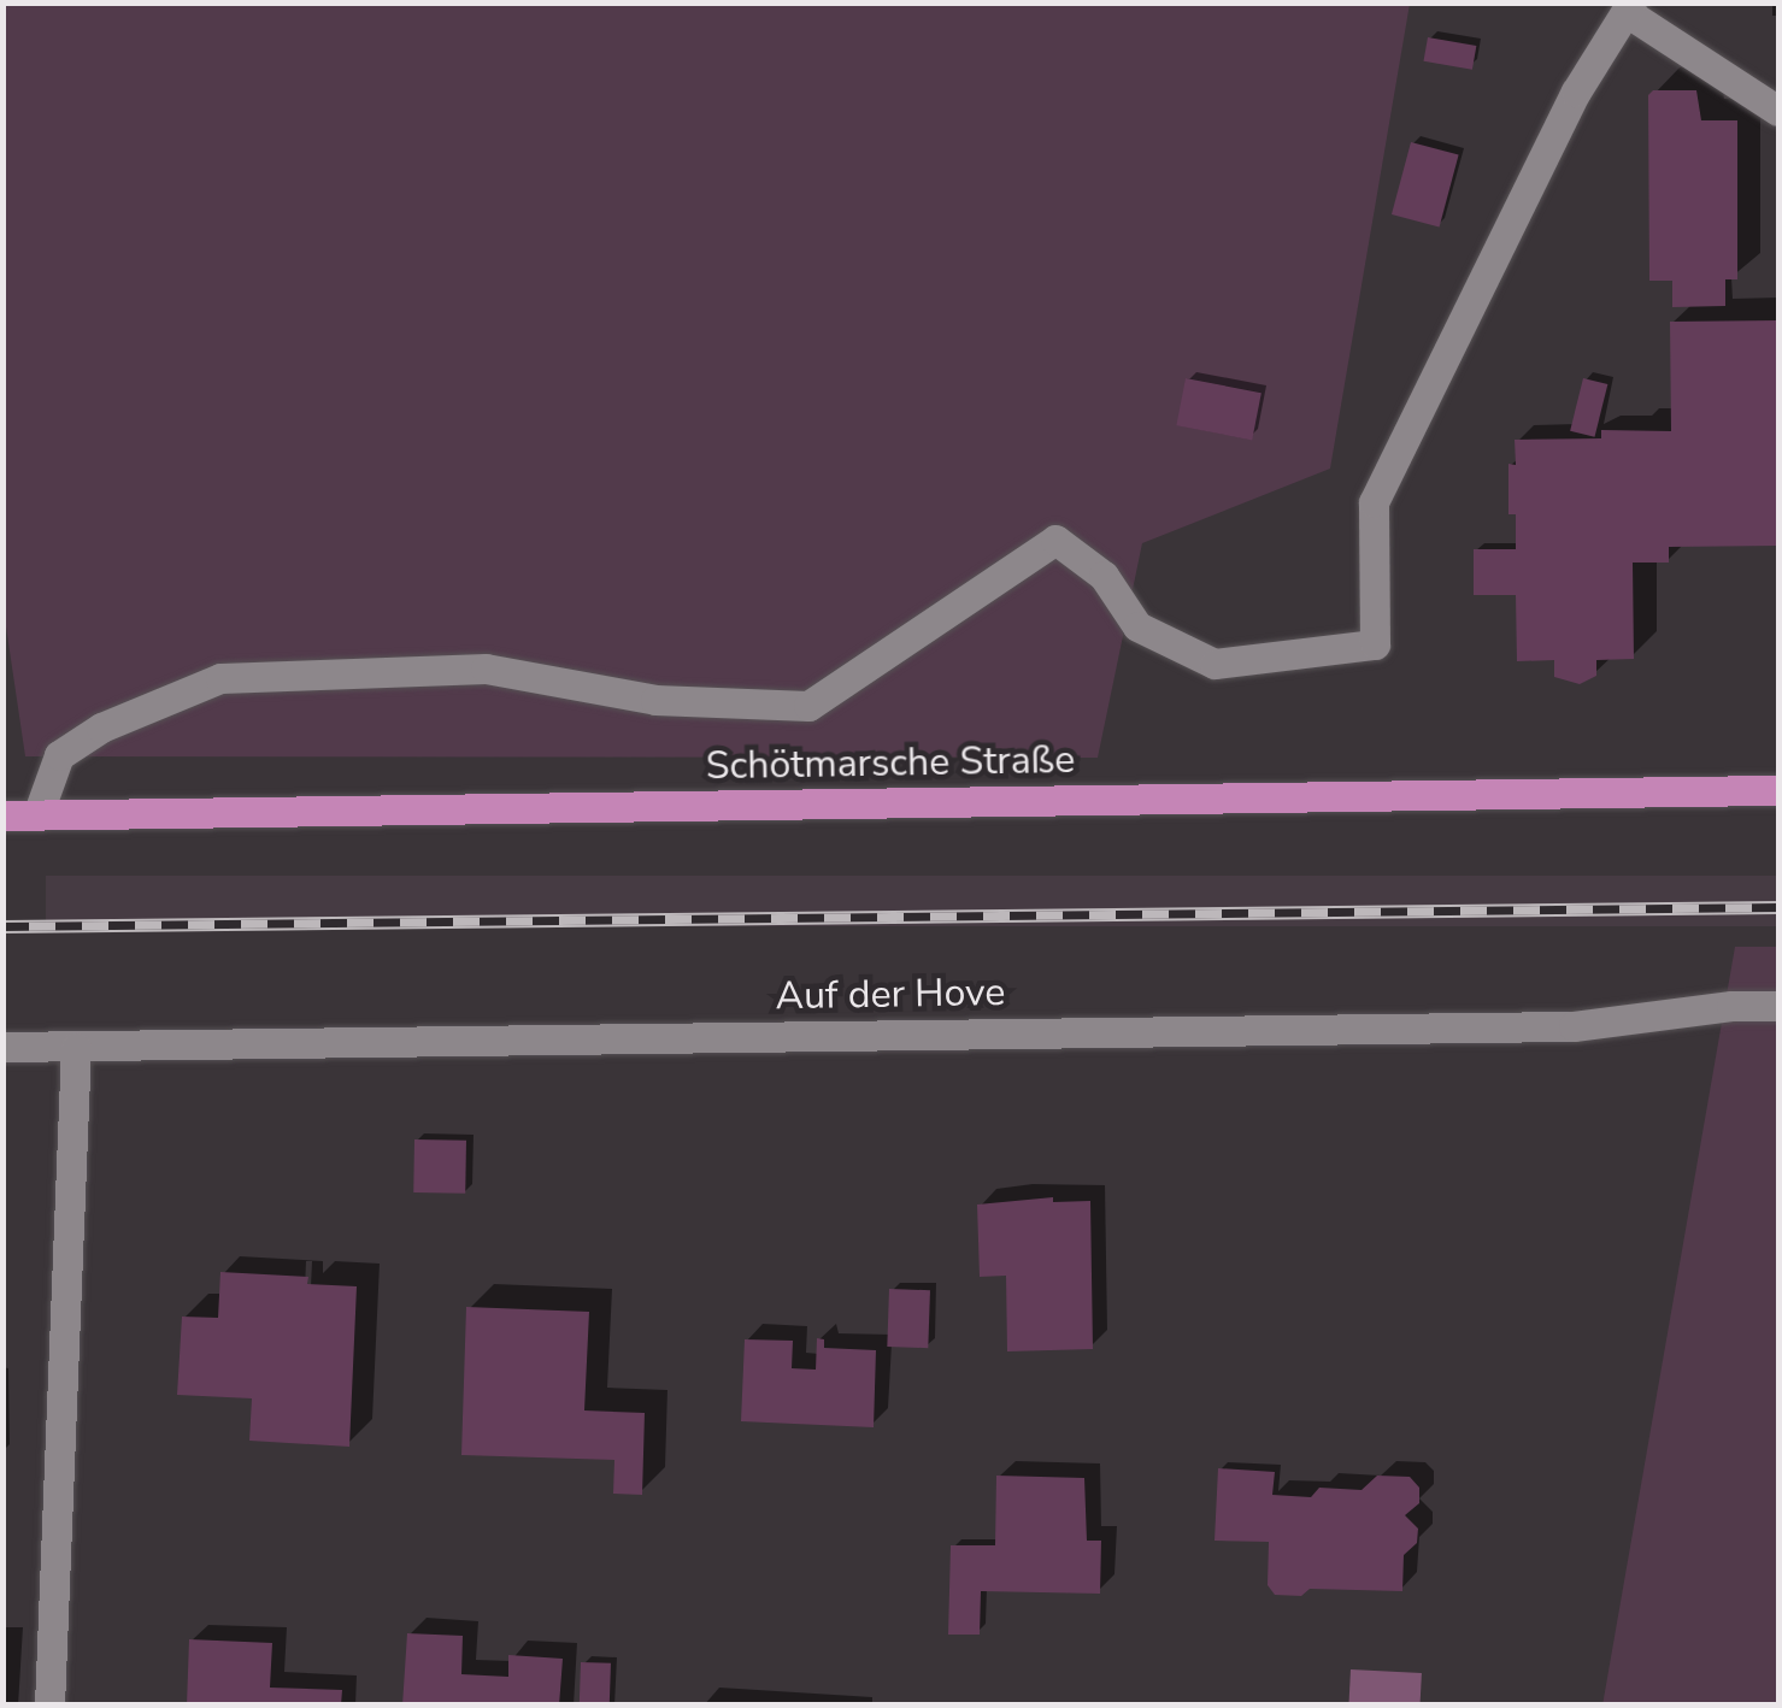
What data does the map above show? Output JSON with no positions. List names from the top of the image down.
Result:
{
  "streets": {
    "main road": ["Schötmarsche Straße"],
    "street": ["Auf der Hove"]
  }
}
